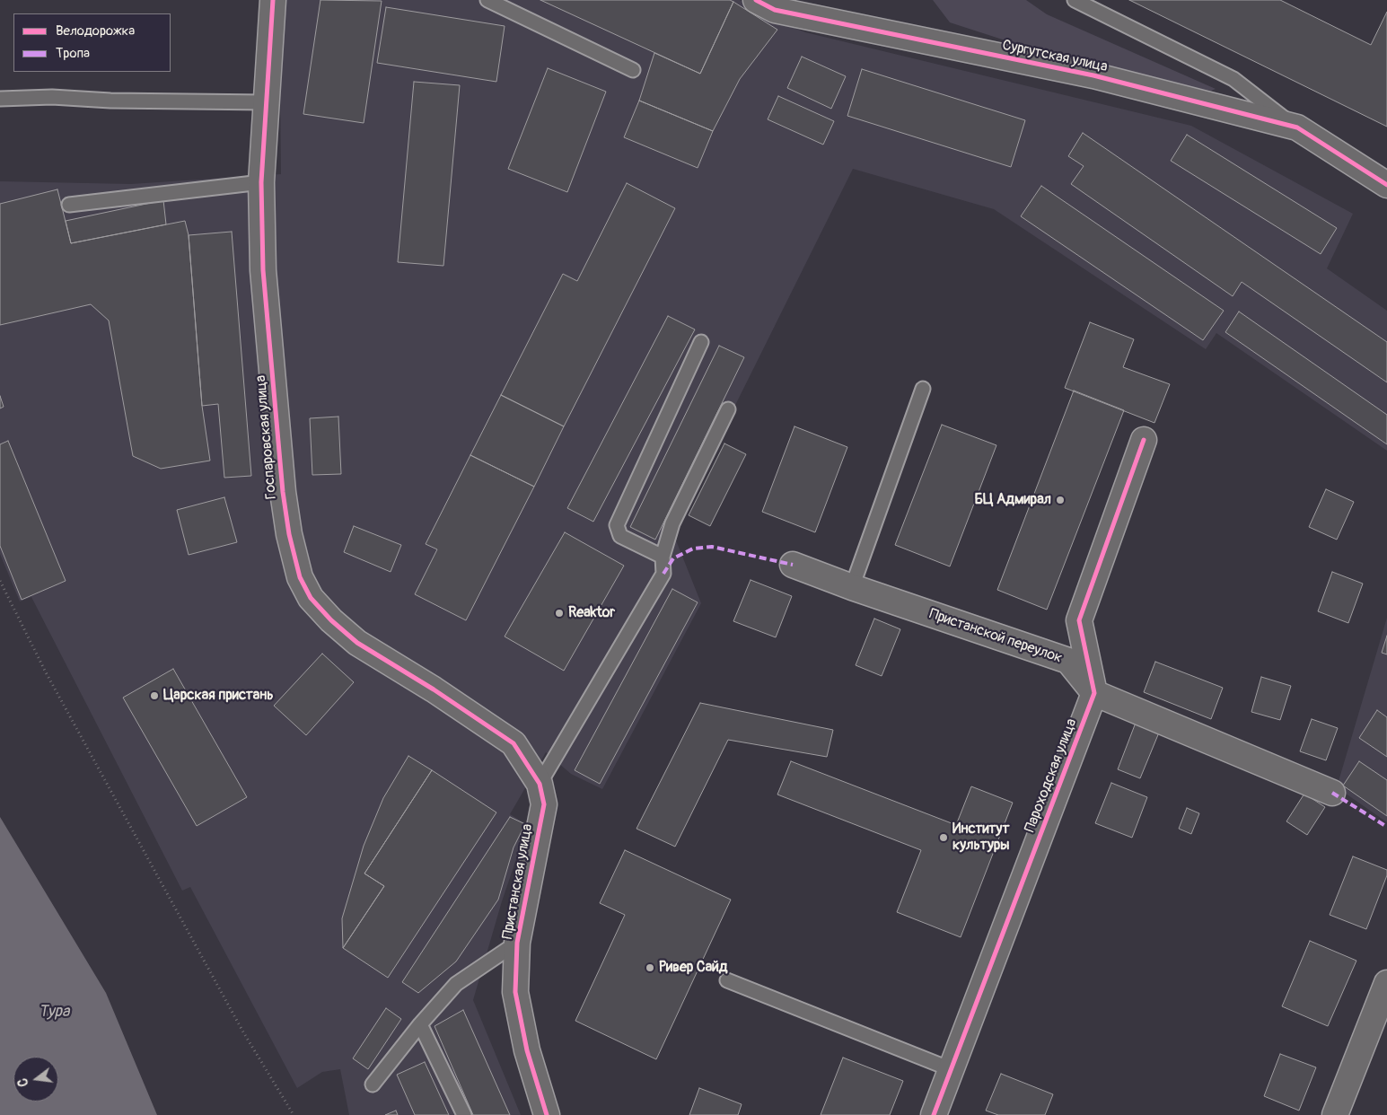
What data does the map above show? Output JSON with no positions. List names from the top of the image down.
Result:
{
  "streets": {
    "street": [
      "Сургутская улица",
      "Госпаровская улица",
      "Пристанской переулок",
      "Пароходская улица",
      "Пристанская улица"
    ]
  },
  "crossings": [
    ["Госпаровская улица", "Пристанская улица"],
    ["Пристанской переулок", "Пароходская улица"]
  ],
  "water": ["Тура"],
  "places": [
    "БЦ Адмирал",
    "Reaktor",
    "Царская пристань",
    "Институт культуры",
    "Ривер Сайд"
  ],
  "legend": ["Велодорожка", "Тропа"],
  "north": "left"
}
